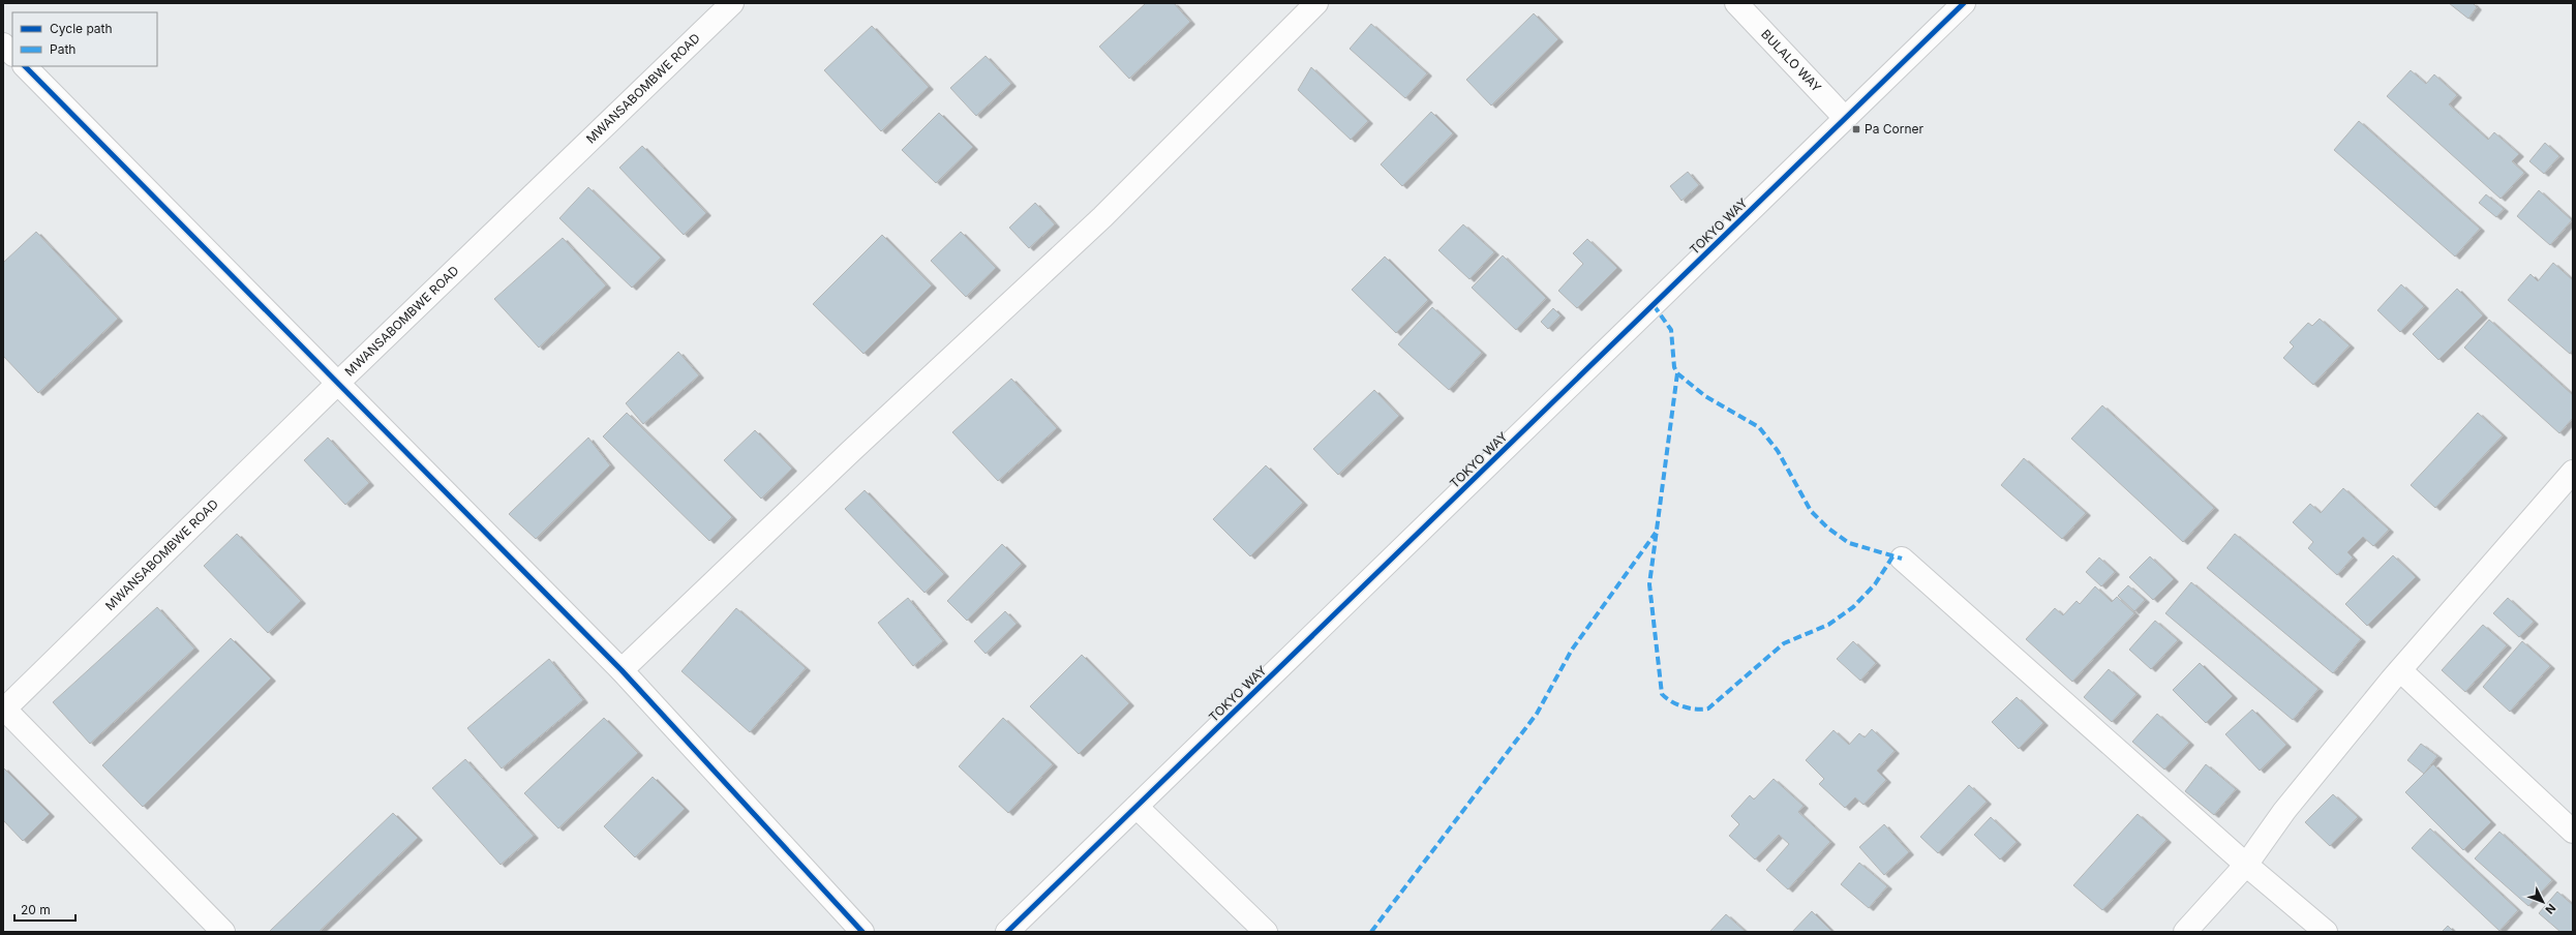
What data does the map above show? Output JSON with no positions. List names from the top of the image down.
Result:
{
  "streets": {
    "street": ["BULALO WAY", "MWANSABOMBWE ROAD", "TOKYO WAY"]
  },
  "crossings": [
    ["BULALO WAY", "TOKYO WAY"]
  ],
  "places": {
    "transit": ["Pa Corner"]
  },
  "legend": ["Cycle path", "Path"],
  "scale_bar": "20 m",
  "north": "bottom right"
}
